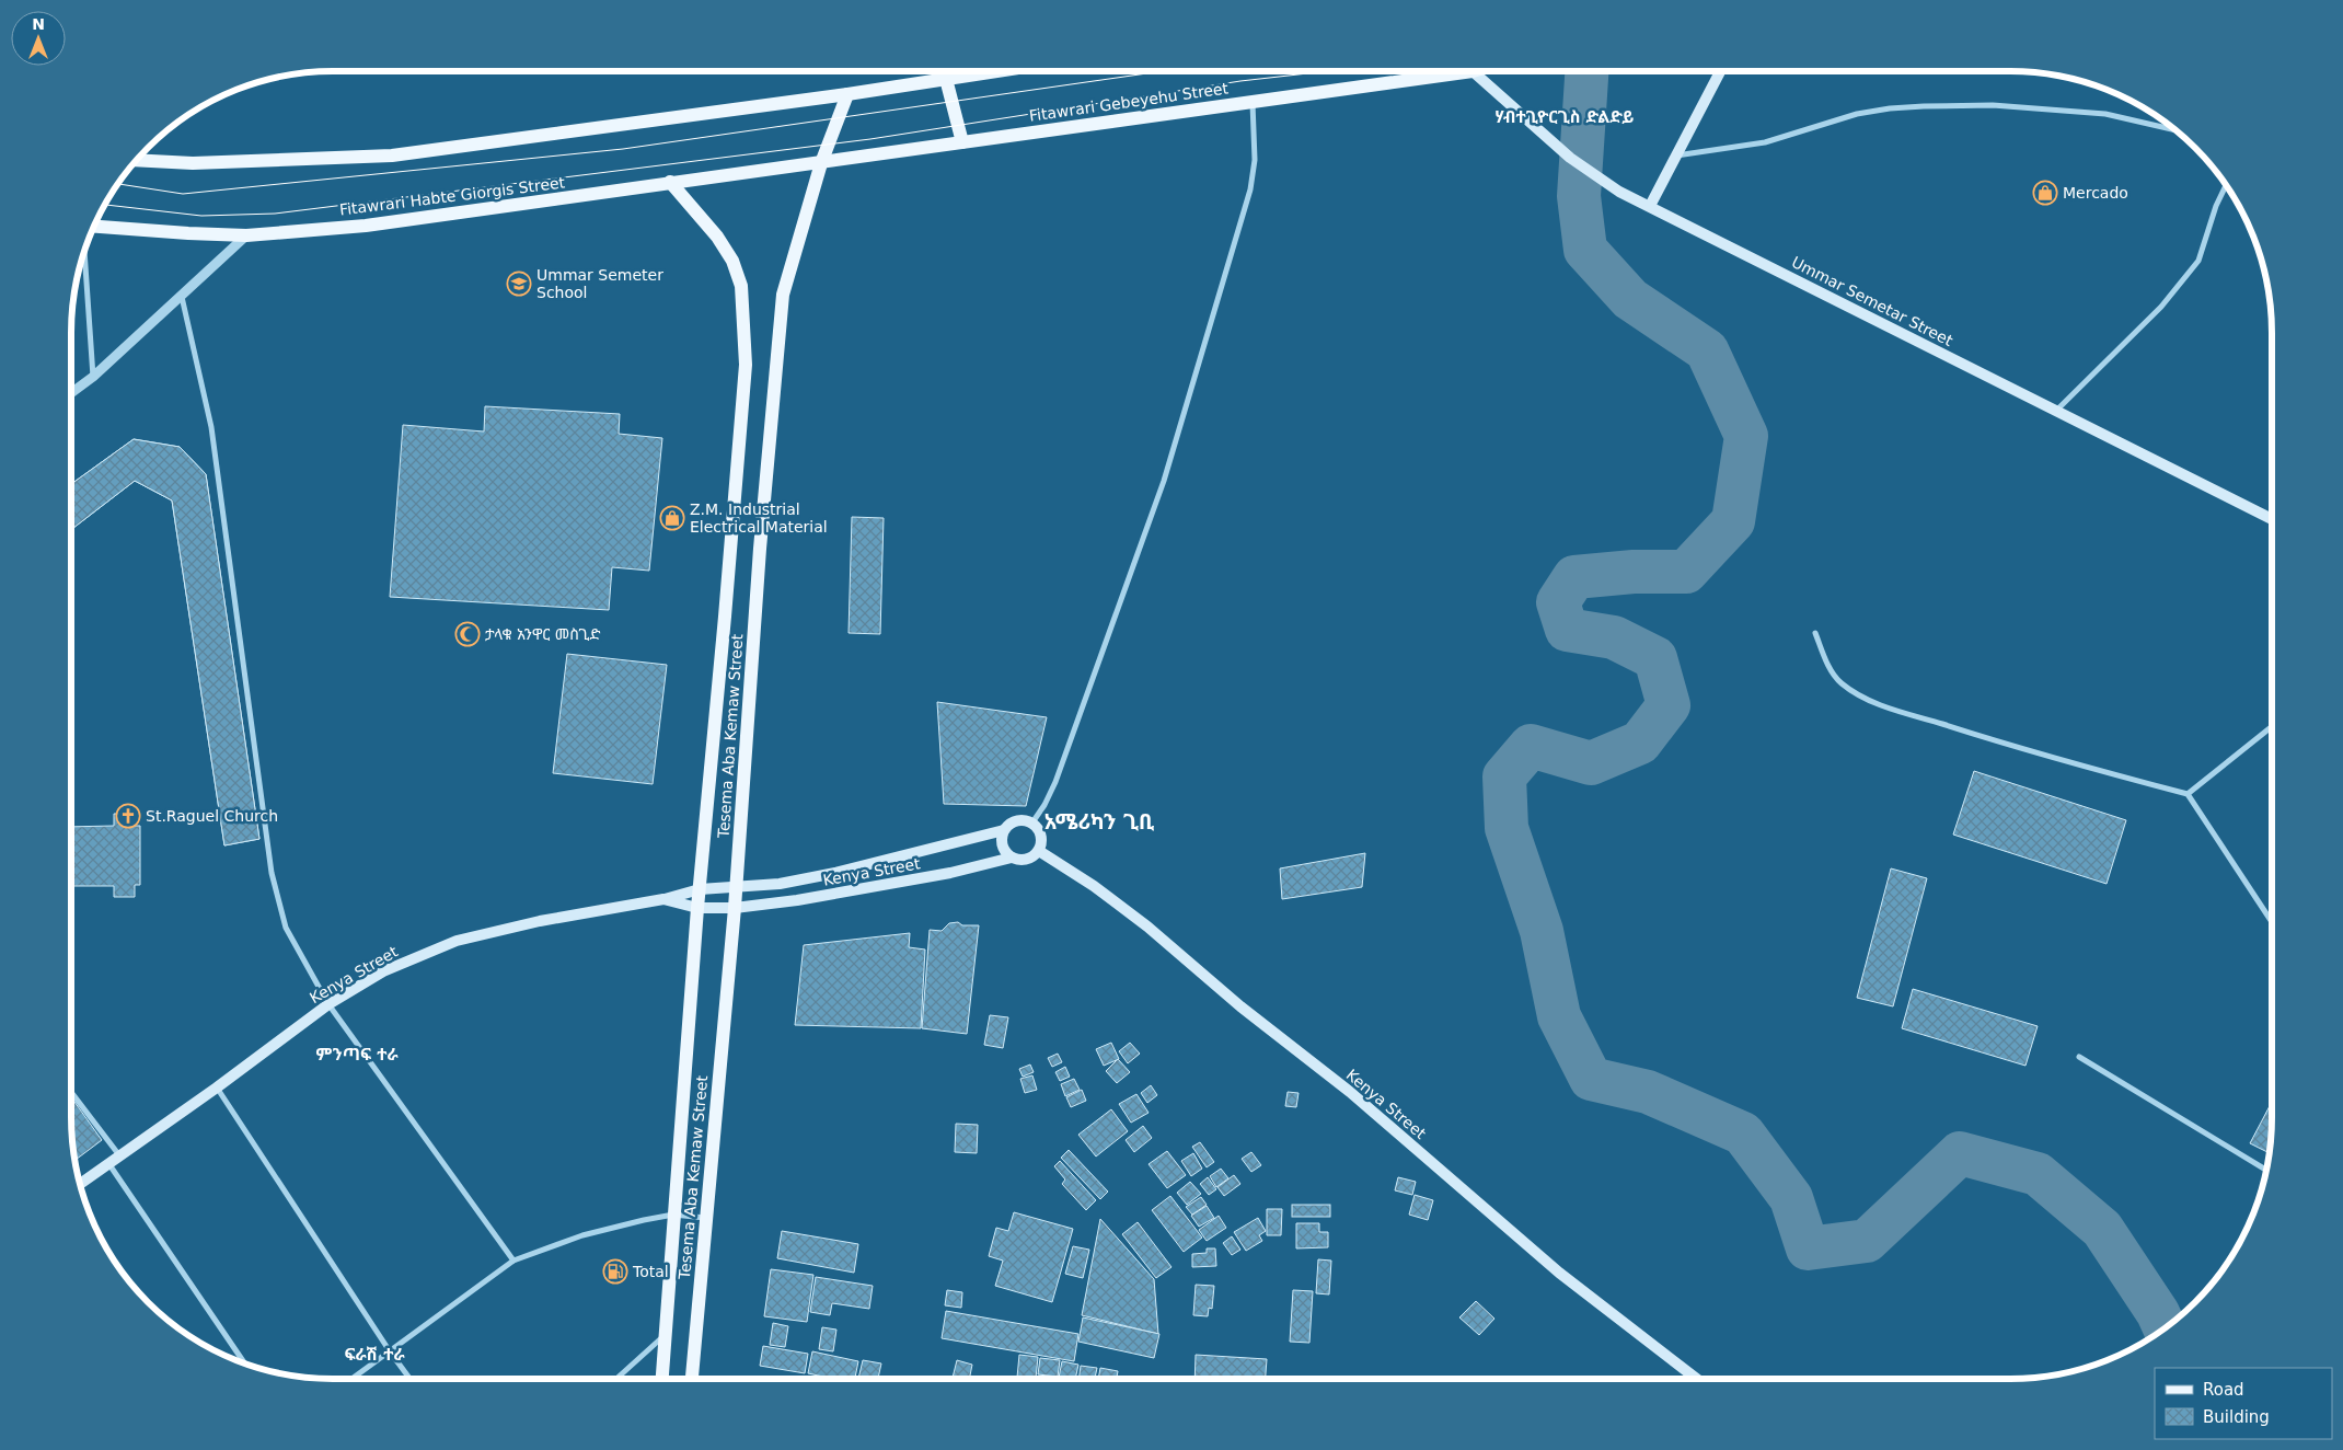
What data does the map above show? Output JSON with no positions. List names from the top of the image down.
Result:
{
  "streets": {
    "main road": [
      "Fitawrari Gebeyehu Street",
      "Fitawrari Habte Giorgis Street",
      "Ummar Semetar Street",
      "Tesema Aba Kemaw Street",
      "Kenya Street"
    ]
  },
  "crossings": [
    ["Fitawrari Gebeyehu Street", "Fitawrari Habte Giorgis Street"],
    ["Fitawrari Gebeyehu Street", "Tesema Aba Kemaw Street"],
    ["Fitawrari Habte Giorgis Street", "Tesema Aba Kemaw Street"],
    ["Tesema Aba Kemaw Street", "Kenya Street"]
  ],
  "districts": [
    "ሃብተጊዮርጊስ ድልድይ",
    "አሜሪካን ጊቢ",
    "ምንጣፍ ተራ",
    "ፍራሽ ተራ"
  ],
  "places": {
    "shop": ["Mercado", "Z.M. Industrial Electrical Material"],
    "school or university": ["Ummar Semeter School"],
    "mosque": ["ታላቁ አንዋር መስጊድ"],
    "church": ["St.Raguel Church"],
    "fuel station": ["Total"]
  },
  "legend": ["Road", "Building"],
  "north": "top"
}
